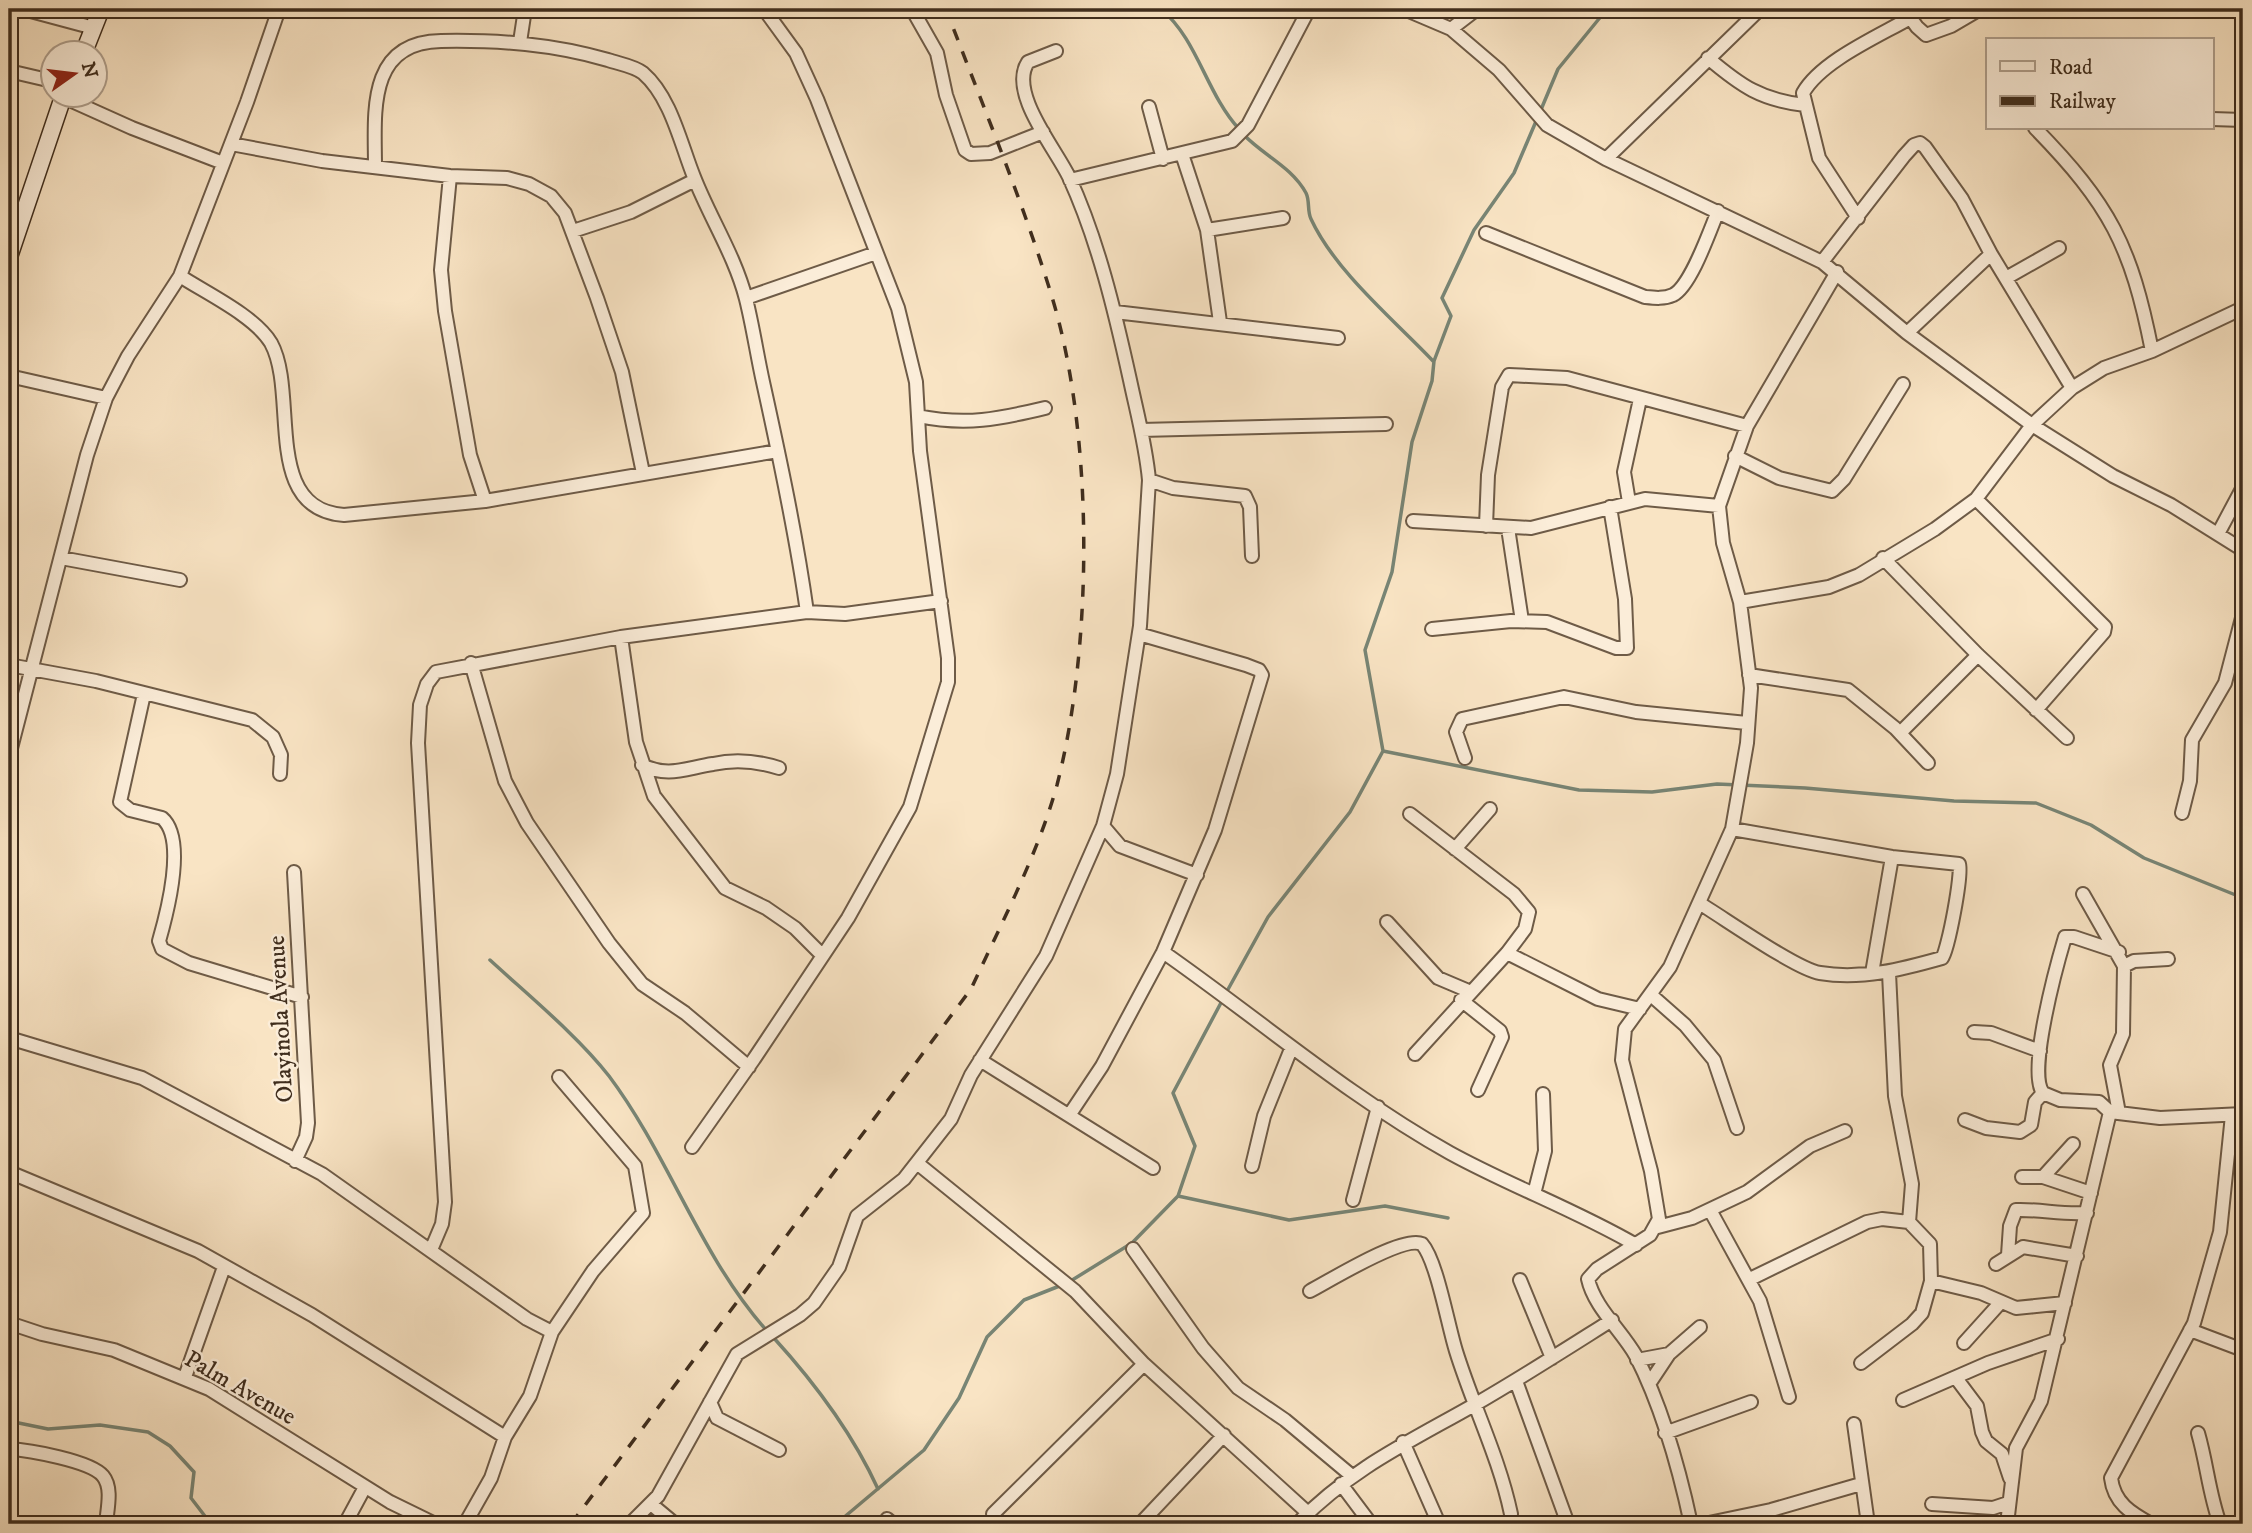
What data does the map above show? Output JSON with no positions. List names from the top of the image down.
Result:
{
  "streets": {
    "street": ["Olayinola Avenue", "Palm Avenue"]
  },
  "legend": ["Road", "Railway"],
  "north": "right"
}
